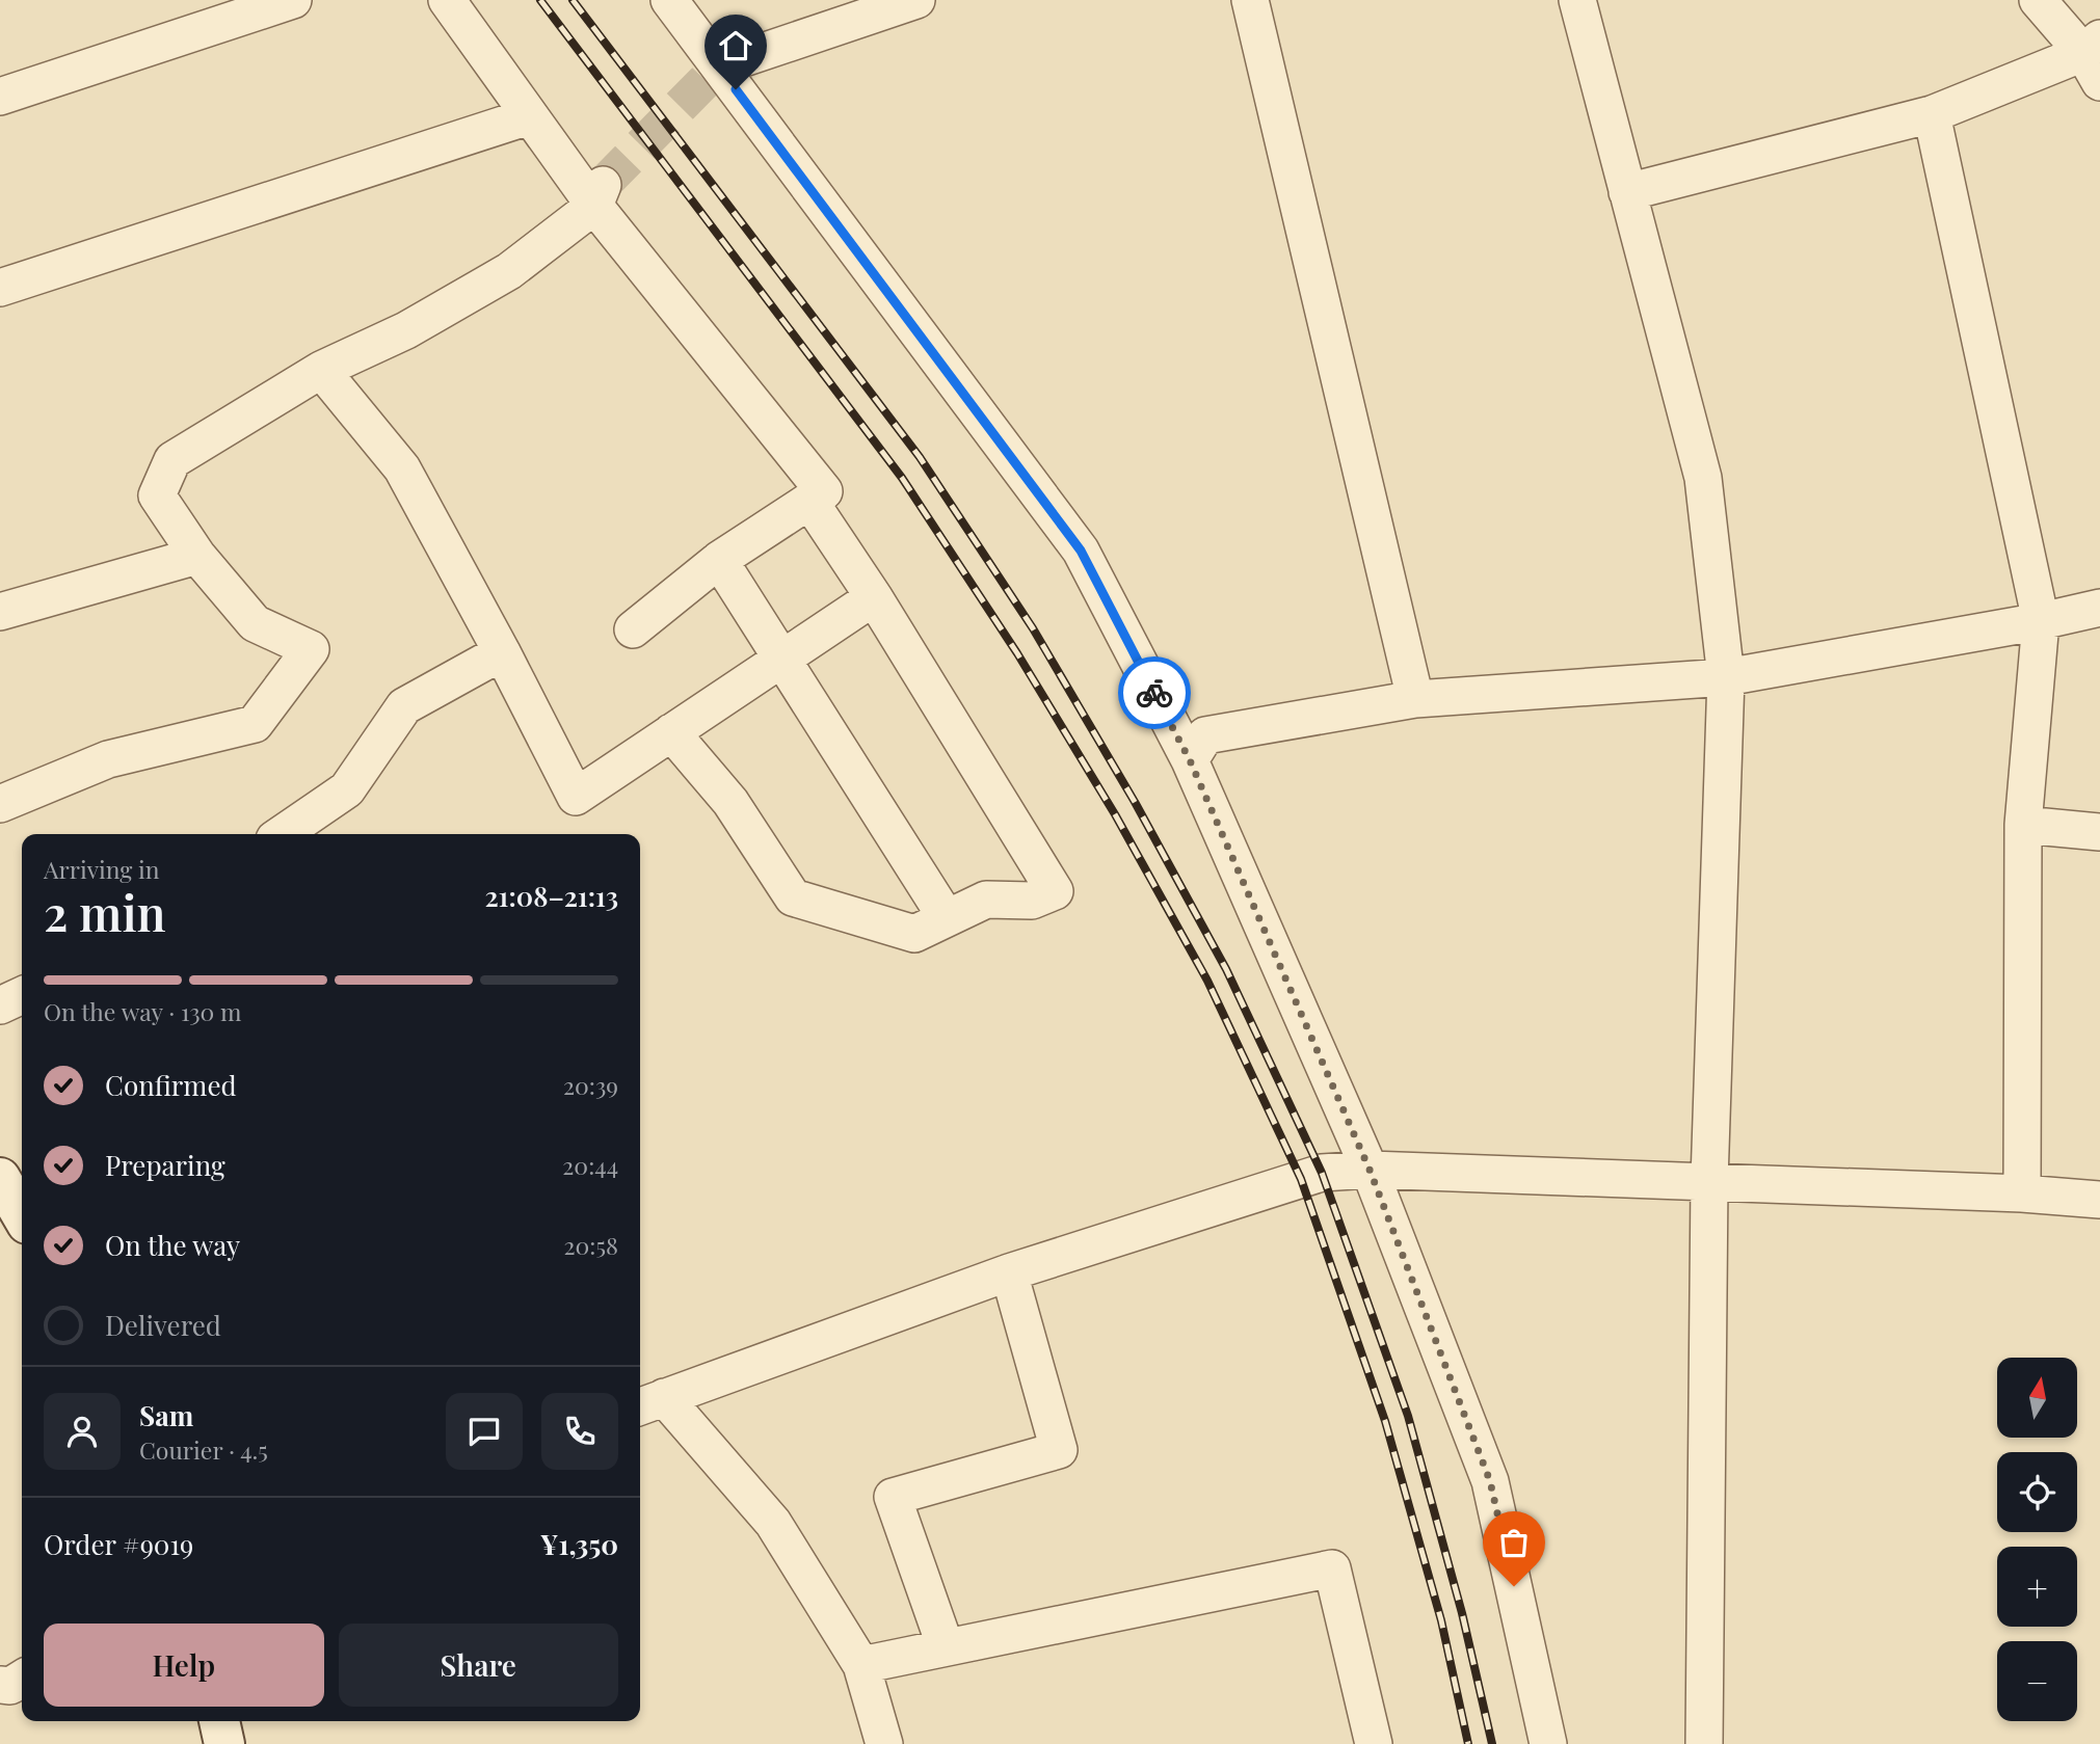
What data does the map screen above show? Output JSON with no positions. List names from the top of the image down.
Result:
{
  "north": "top",
  "page": {
    "heading": ["2 min", "Arriving in", "21:08–21:13"],
    "panel": [
      "Sam",
      "Courier · 4.5",
      "Order #9019",
      "¥1,350"
    ],
    "bar": "On the way · 130 m",
    "list": [
      ["Confirmed", "20:39"],
      ["Preparing", "20:44"],
      ["On the way", "20:58"],
      "Delivered"
    ],
    "map_buttons": ["+", "−"],
    "buttons": ["Help", "Share"]
  }
}
